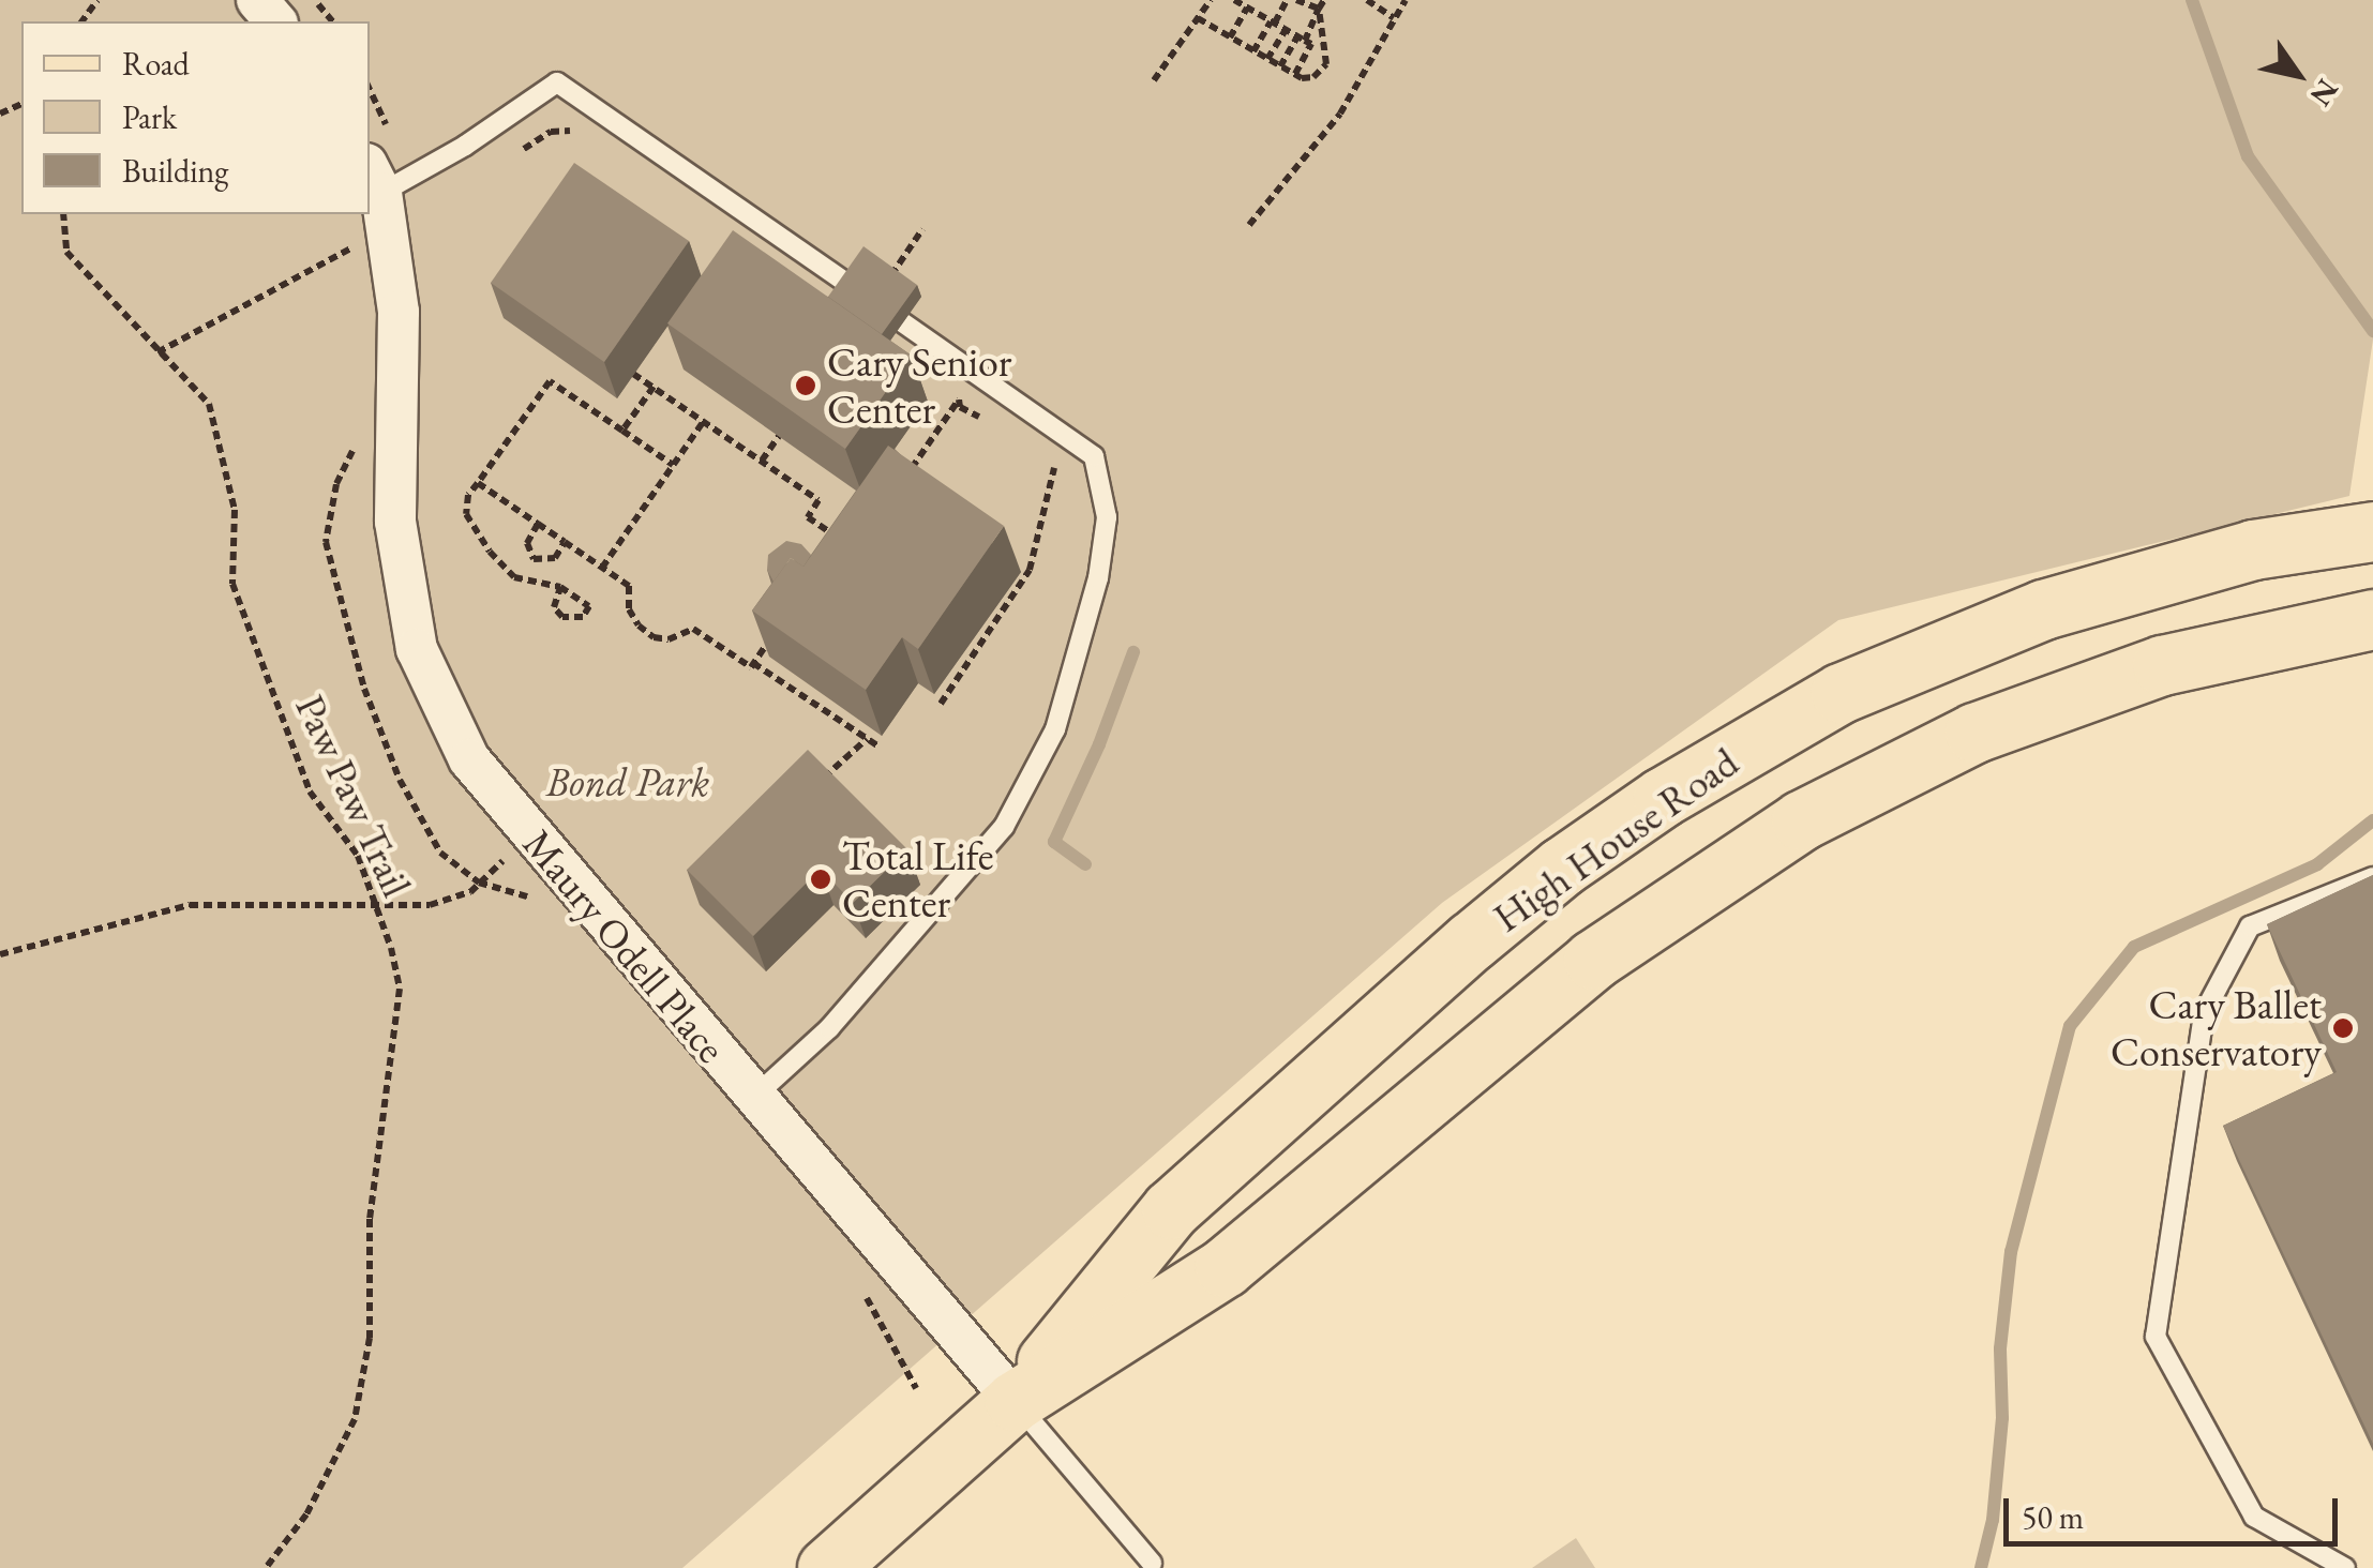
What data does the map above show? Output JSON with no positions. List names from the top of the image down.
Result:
{
  "streets": {
    "main road": ["High House Road"],
    "street": ["Maury Odell Place"],
    "path": ["Paw Paw Trail"]
  },
  "crossings": [
    ["High House Road", "Maury Odell Place"]
  ],
  "parks": ["Bond Park"],
  "places": ["Cary Senior Center", "Total Life Center", "Cary Ballet Conservatory"],
  "legend": ["Road", "Park", "Building"],
  "scale_bar": "50 m",
  "north": "bottom right"
}
